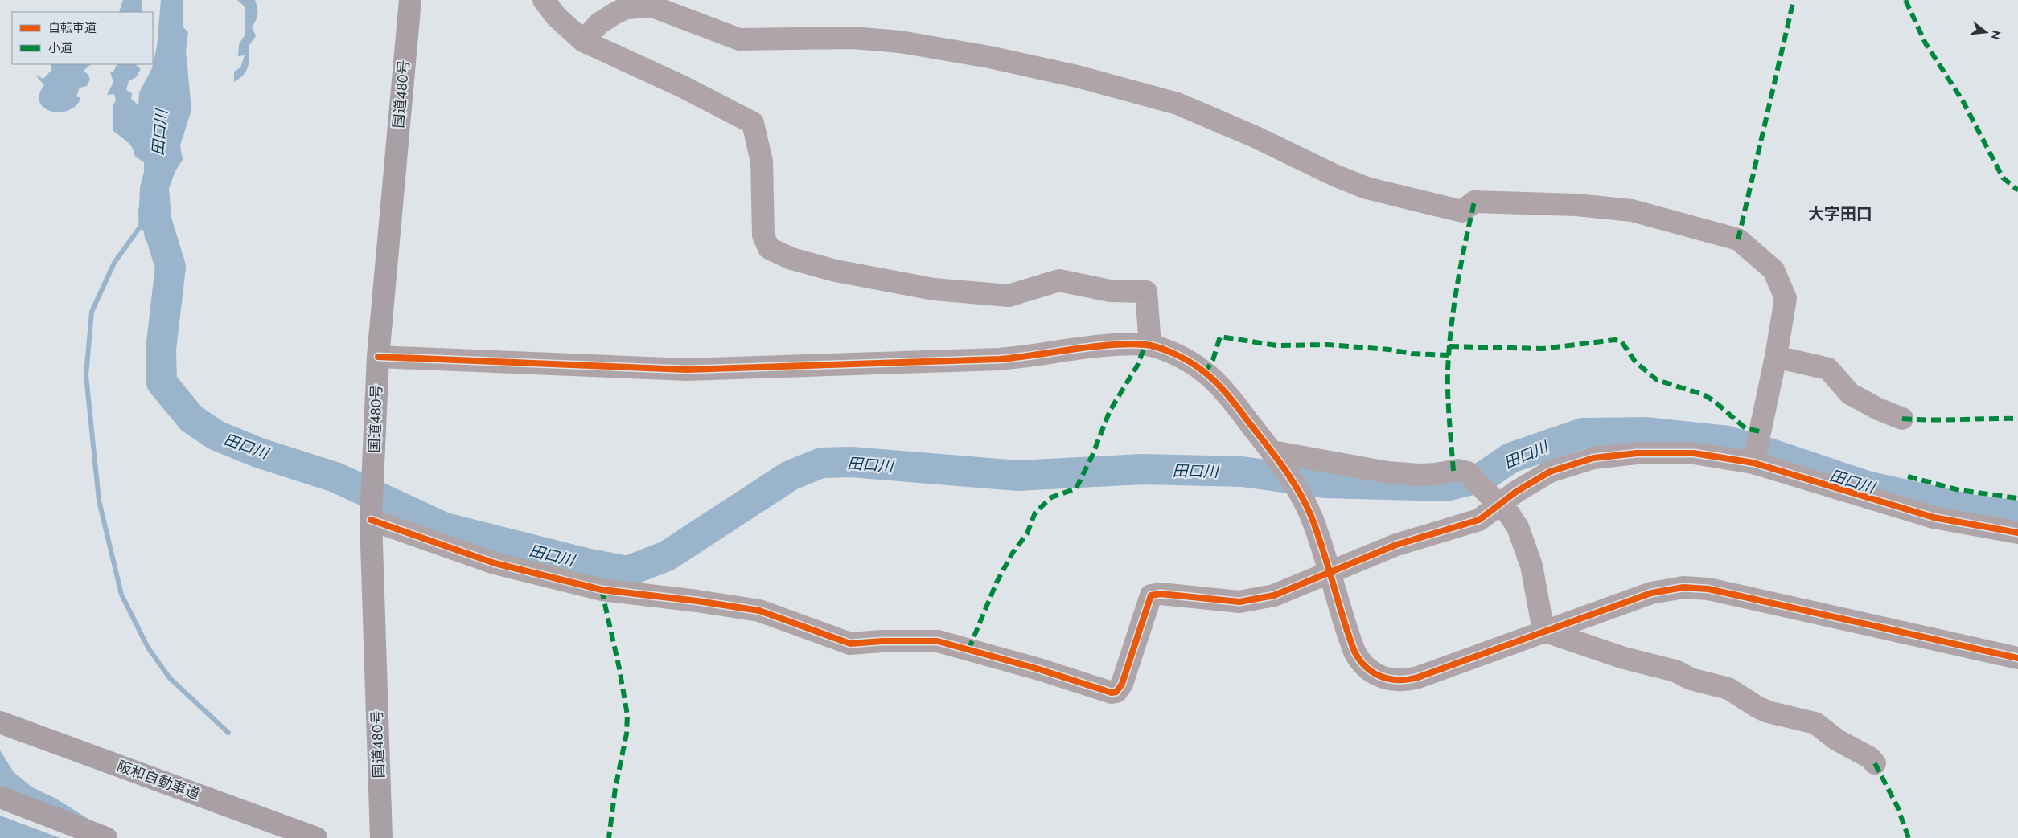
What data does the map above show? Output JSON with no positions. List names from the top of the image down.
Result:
{
  "streets": {
    "highway": ["国道480号", "阪和自動車道"]
  },
  "districts": ["大字田口"],
  "water": ["田口川"],
  "legend": ["自転車道", "小道"],
  "north": "right"
}
